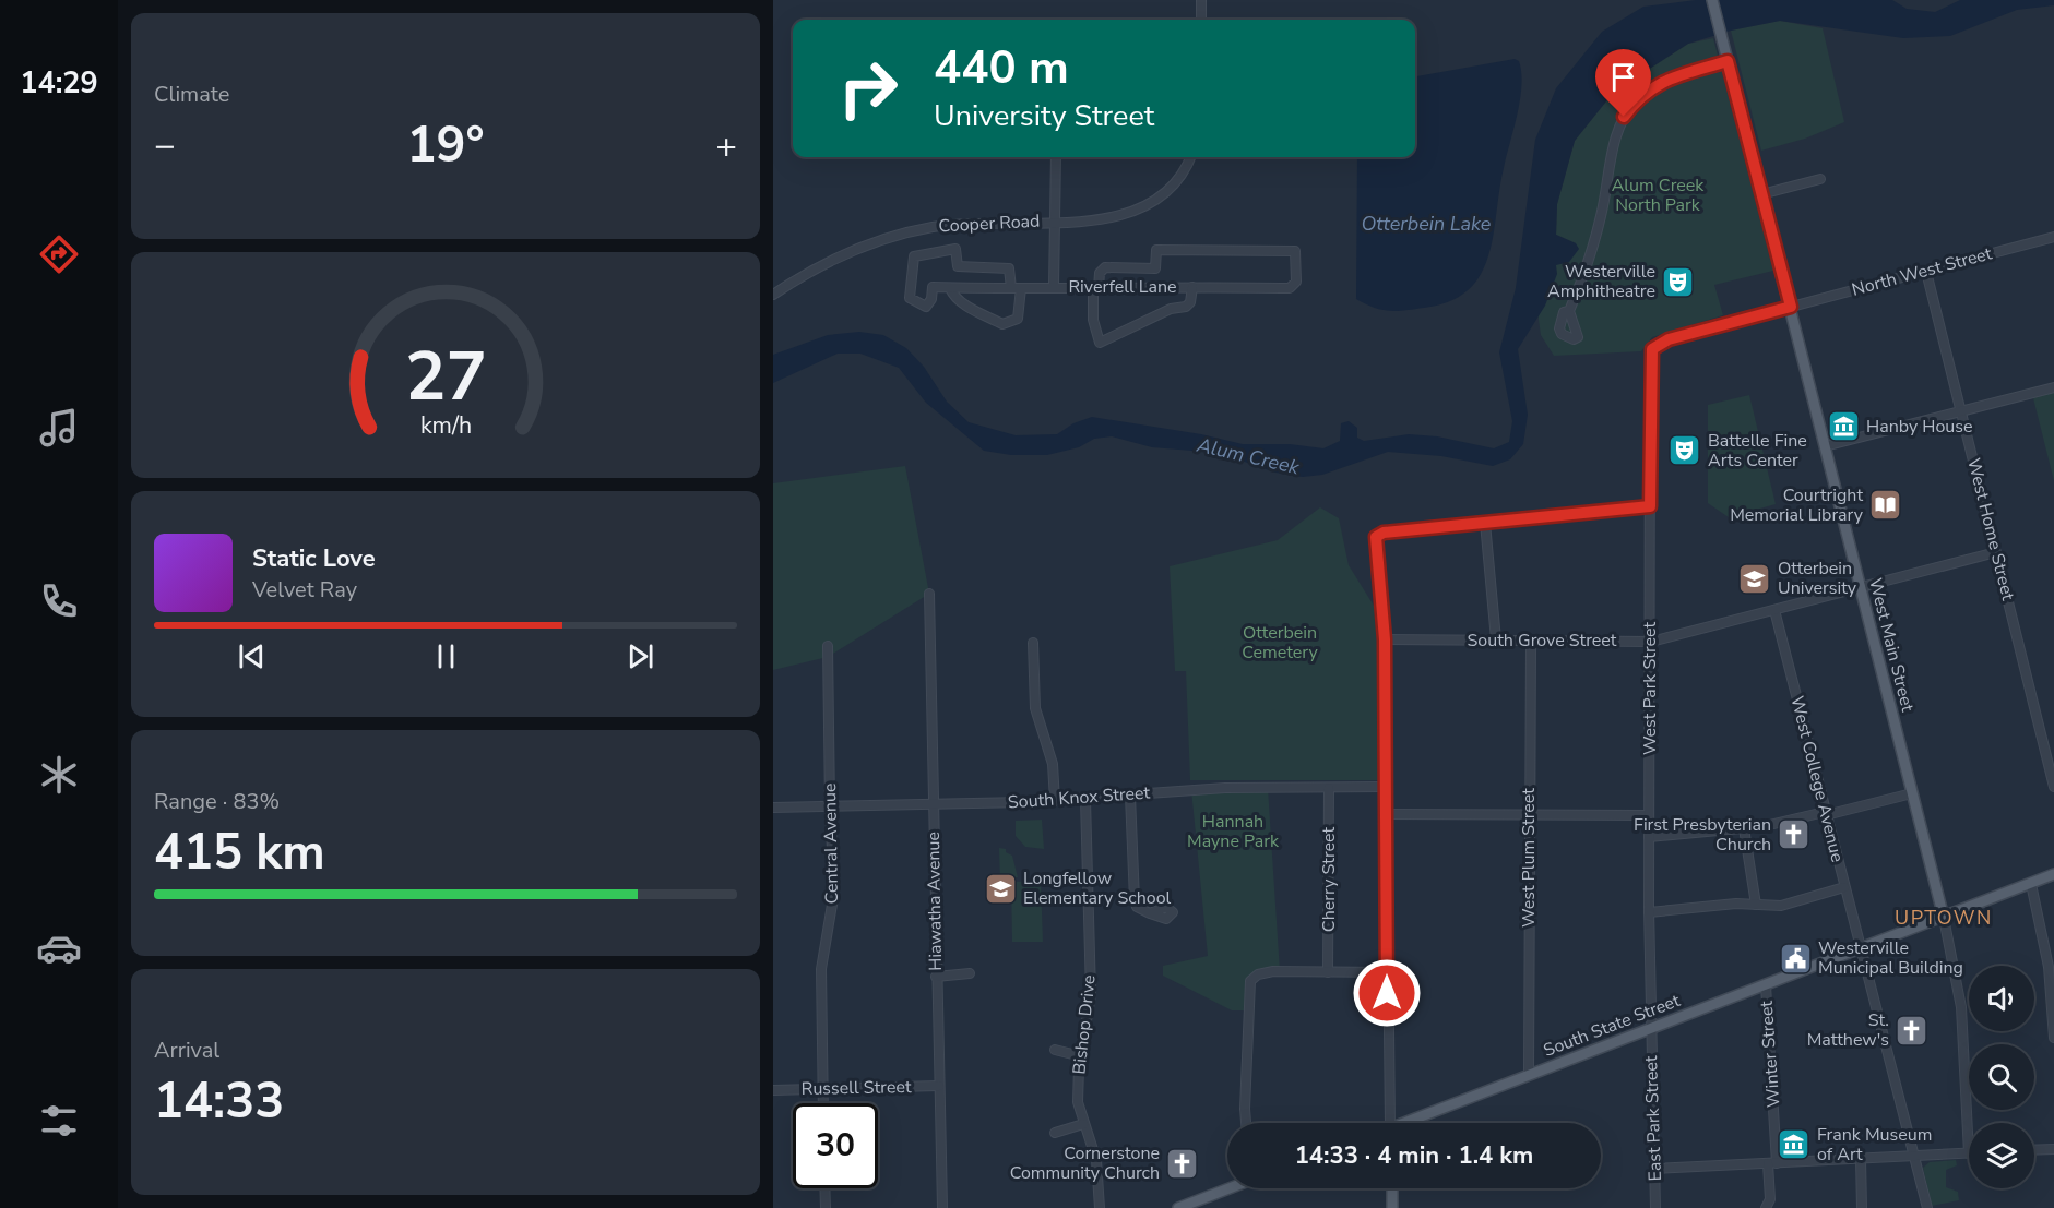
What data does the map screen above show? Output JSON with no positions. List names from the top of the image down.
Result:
{
  "streets": {
    "main road": ["West Main Street", "South State Street"],
    "street": [
      "Cooper Road",
      "North West Street",
      "Riverfell Lane",
      "West Home Street",
      "South Grove Street",
      "West Park Street",
      "West College Avenue",
      "South Knox Street",
      "Central Avenue",
      "West Plum Street",
      "Cherry Street",
      "Hiawatha Avenue",
      "Bishop Drive",
      "Winter Street",
      "Russell Street",
      "East Park Street"
    ]
  },
  "crossings": [
    ["North West Street", "West Home Street"],
    ["North West Street", "West Main Street"],
    ["North West Street", "West Park Street"],
    ["West Home Street", "South Grove Street"],
    ["South Grove Street", "West Main Street"],
    ["South Grove Street", "West Park Street"],
    ["South Grove Street", "West College Avenue"],
    ["South Grove Street", "West Plum Street"],
    ["West Main Street", "South State Street"],
    ["West Park Street", "South State Street"],
    ["West Park Street", "East Park Street"],
    ["West College Avenue", "South State Street"],
    ["South Knox Street", "Central Avenue"],
    ["South Knox Street", "Cherry Street"],
    ["South Knox Street", "Hiawatha Avenue"],
    ["South Knox Street", "Bishop Drive"],
    ["Central Avenue", "Russell Street"],
    ["West Plum Street", "South State Street"],
    ["Hiawatha Avenue", "Russell Street"],
    ["South State Street", "Winter Street"],
    ["South State Street", "East Park Street"]
  ],
  "districts": ["UPTOWN"],
  "water": ["Otterbein Lake", "Alum Creek"],
  "parks": ["Alum Creek North Park", "Otterbein Cemetery", "Hannah Mayne Park"],
  "places": {
    "theatre": ["Westerville Amphitheatre", "Battelle Fine Arts Center"],
    "museum": ["Hanby House", "Frank Museum of Art"],
    "library": ["Courtright Memorial Library"],
    "school or university": ["Otterbein University", "Longfellow Elementary School"],
    "church": ["First Presbyterian Church", "St. Matthew's", "Cornerstone Community Church"],
    "public building": ["Westerville Municipal Building"]
  },
  "page": {
    "tabs": "14:29",
    "tile": [
      "Climate",
      ["Range · 83%", "415 km"],
      ["Arrival", "14:33"]
    ],
    "turn": ["440 m", "University Street"],
    "heat": ["−", "19°", "+"],
    "song": ["Static Love", "Velvet Ray"],
    "limit": "30",
    "trip": "14:33 · 4 min · 1.4 km",
    "gauge": ["27", "km/h"]
  }
}
